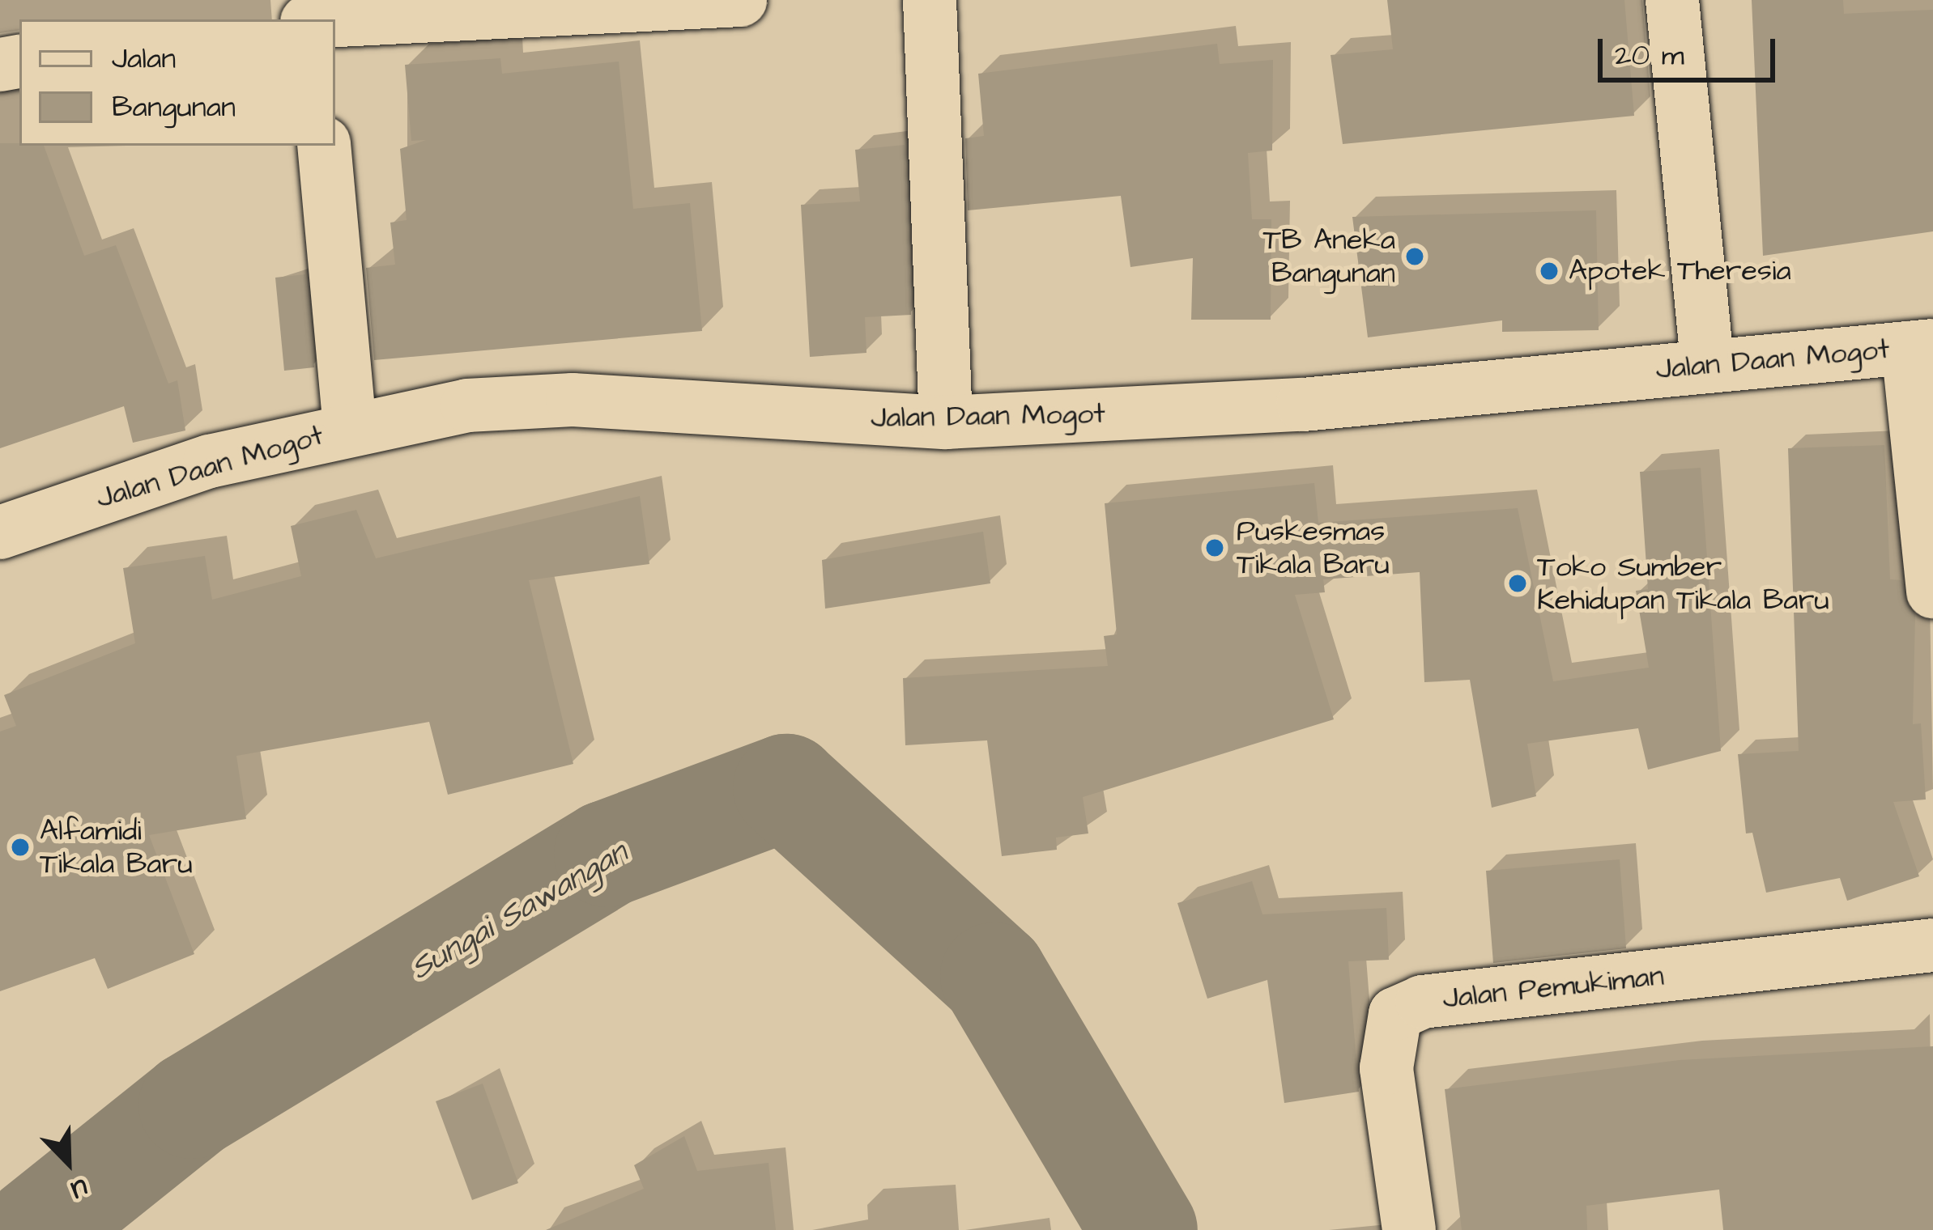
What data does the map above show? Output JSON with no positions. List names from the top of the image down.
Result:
{
  "streets": {
    "street": ["Jalan Daan Mogot", "Jalan Pemukiman"]
  },
  "water": ["Sungai Sawangan"],
  "places": [
    "TB Aneka Bangunan",
    "Apotek Theresia",
    "Puskesmas Tikala Baru",
    "Toko Sumber Kehidupan Tikala Baru",
    "Alfamidi Tikala Baru"
  ],
  "legend": ["Jalan", "Bangunan"],
  "scale_bar": "20 m",
  "north": "bottom right"
}
